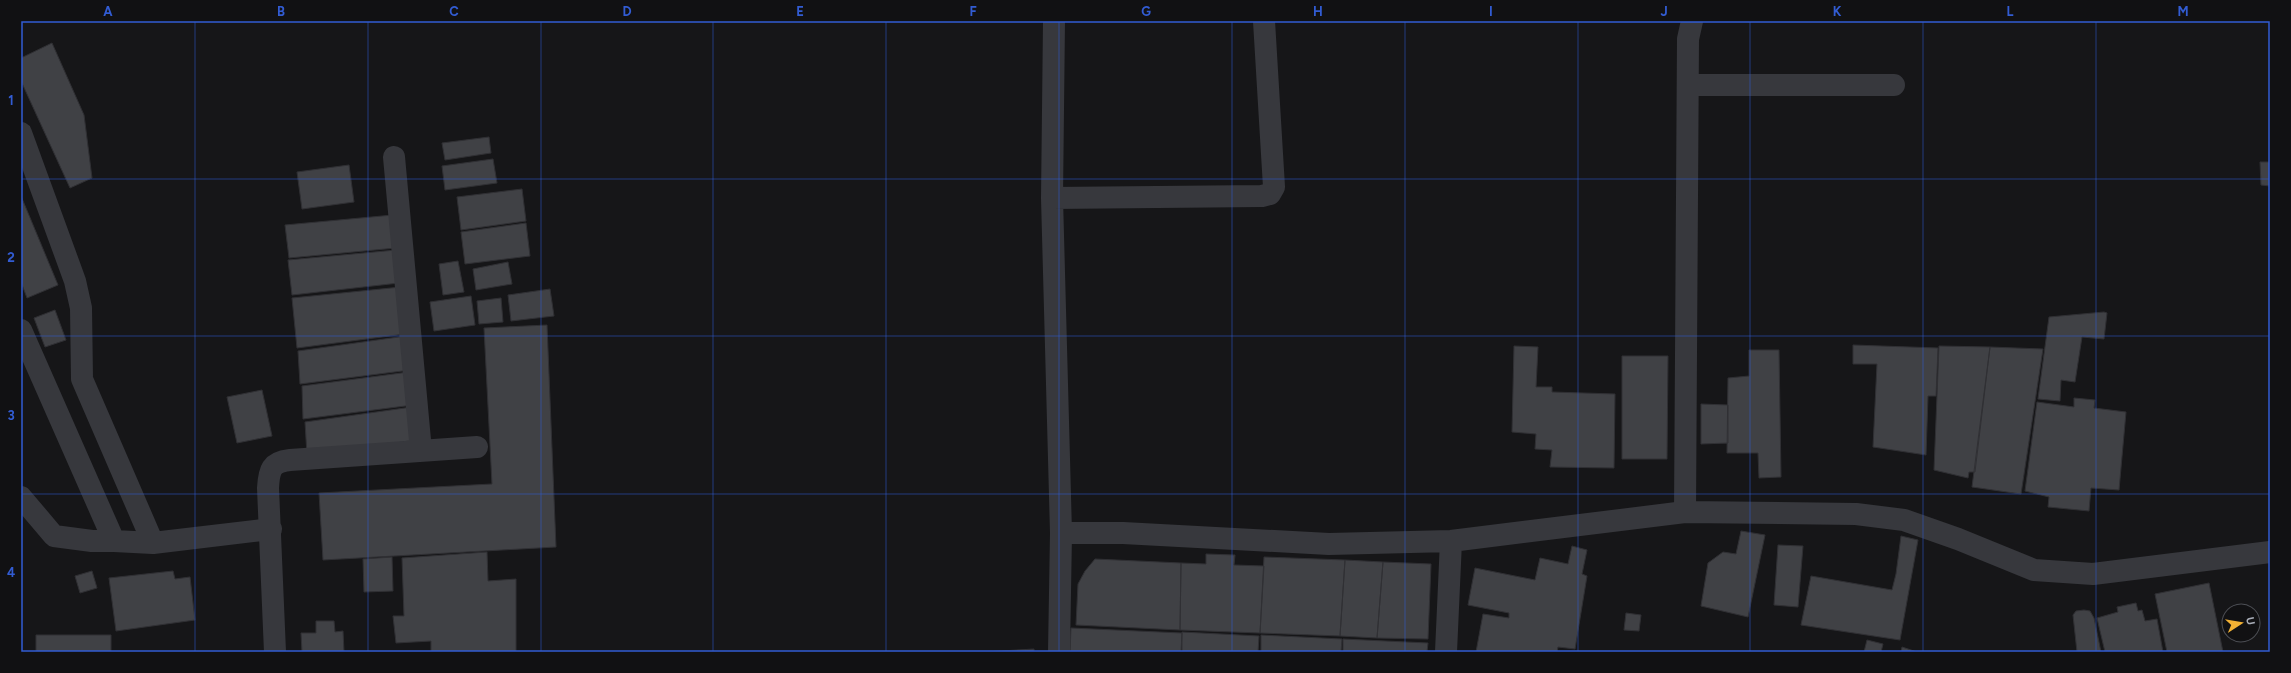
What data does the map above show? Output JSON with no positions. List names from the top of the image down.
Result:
{
  "north": "right",
  "grid": {
    "columns": [
      "A",
      "B",
      "C",
      "D",
      "E",
      "F",
      "G",
      "H",
      "I",
      "J",
      "K",
      "L",
      "M"
    ],
    "rows": [
      "1",
      "2",
      "3",
      "4"
    ]
  }
}
